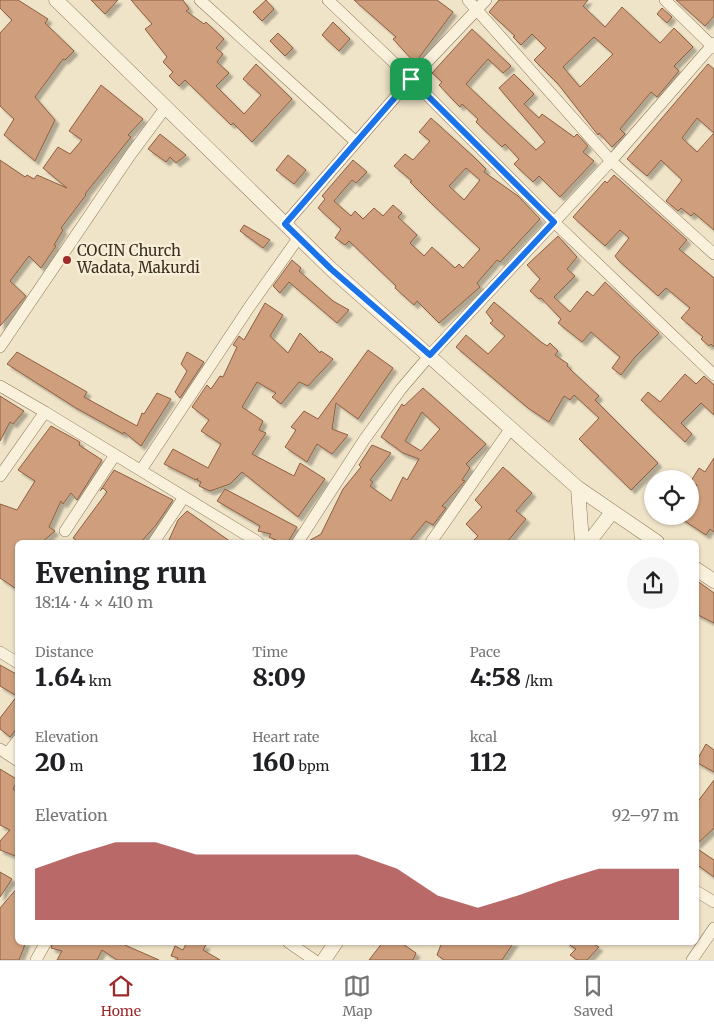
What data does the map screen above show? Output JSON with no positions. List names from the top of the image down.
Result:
{
  "places": ["COCIN Church Wadata, Makurdi"],
  "page": {
    "heading": ["Evening run", "18:14 · 4 × 410 m"],
    "stats": [
      ["Distance", "1.64 km"],
      ["Time", "8:09"],
      ["Pace", "4:58 /km"],
      ["Elevation", "20 m"],
      ["Heart rate", "160 bpm"],
      ["kcal", "112"]
    ],
    "chart": ["Elevation", "92–97 m"],
    "tabs": ["Home", "Map", "Saved"]
  }
}
